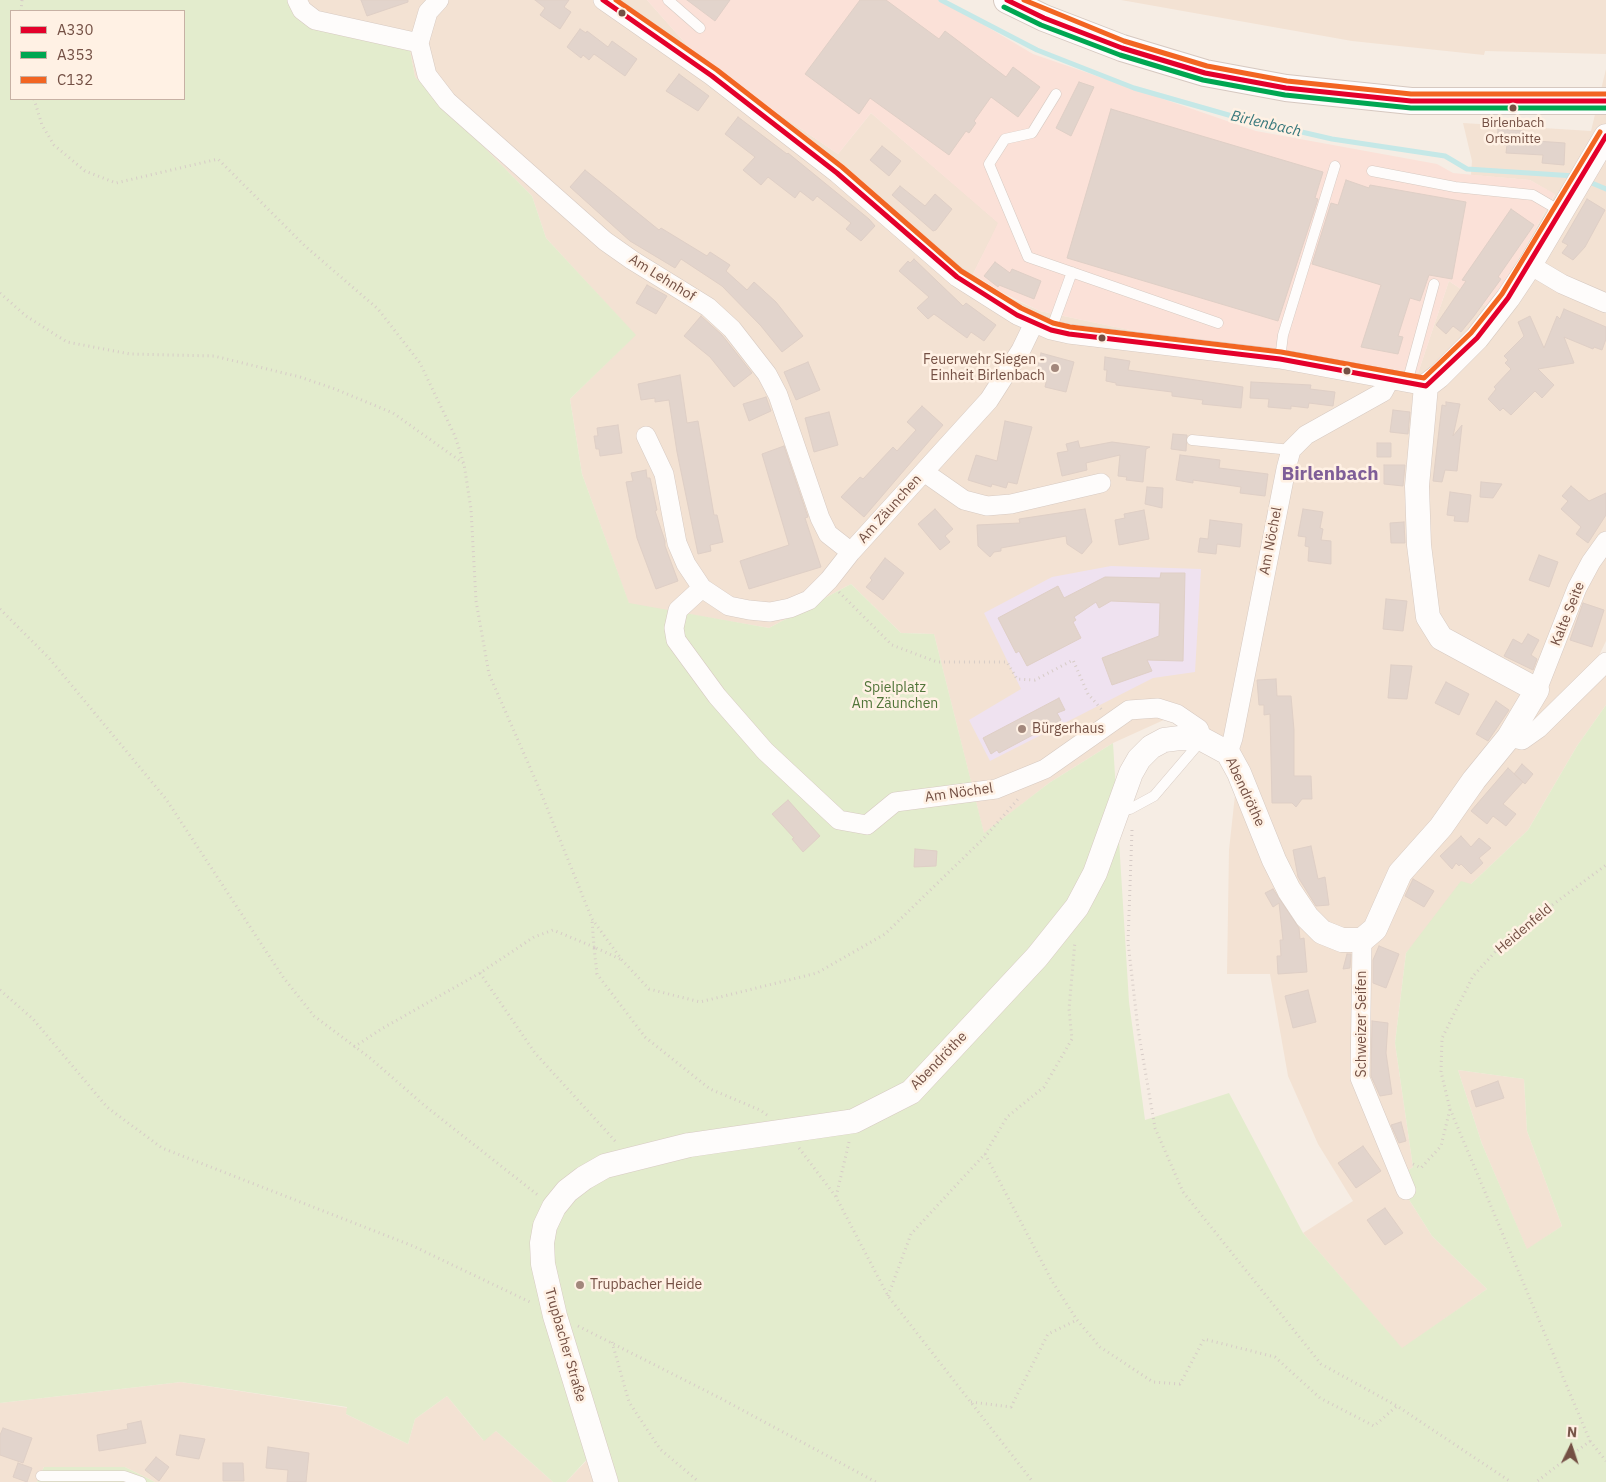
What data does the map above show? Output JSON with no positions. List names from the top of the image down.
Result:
{
  "streets": {
    "street": [
      "Am Lehnhof",
      "Am Zäunchen",
      "Am Nöchel",
      "Kalte Seite",
      "Abendröthe",
      "Schweizer Seifen",
      "Trupbacher Straße"
    ],
    "path": ["Heidenfeld"]
  },
  "crossings": [
    ["Am Lehnhof", "Am Zäunchen"],
    ["Am Zäunchen", "Am Nöchel"],
    ["Am Nöchel", "Abendröthe"],
    ["Abendröthe", "Schweizer Seifen"],
    ["Abendröthe", "Trupbacher Straße"],
    ["Heidenfeld", "Schweizer Seifen"]
  ],
  "districts": ["Birlenbach"],
  "water": ["Birlenbach"],
  "parks": ["Spielplatz Am Zäunchen"],
  "places": [
    "Birlenbach Ortsmitte",
    "Feuerwehr Siegen - Einheit Birlenbach",
    "Bürgerhaus",
    "Trupbacher Heide"
  ],
  "lines": ["transit line A330", "transit line C132", "transit line A353"],
  "legend": ["A330", "A353", "C132"],
  "north": "top"
}
